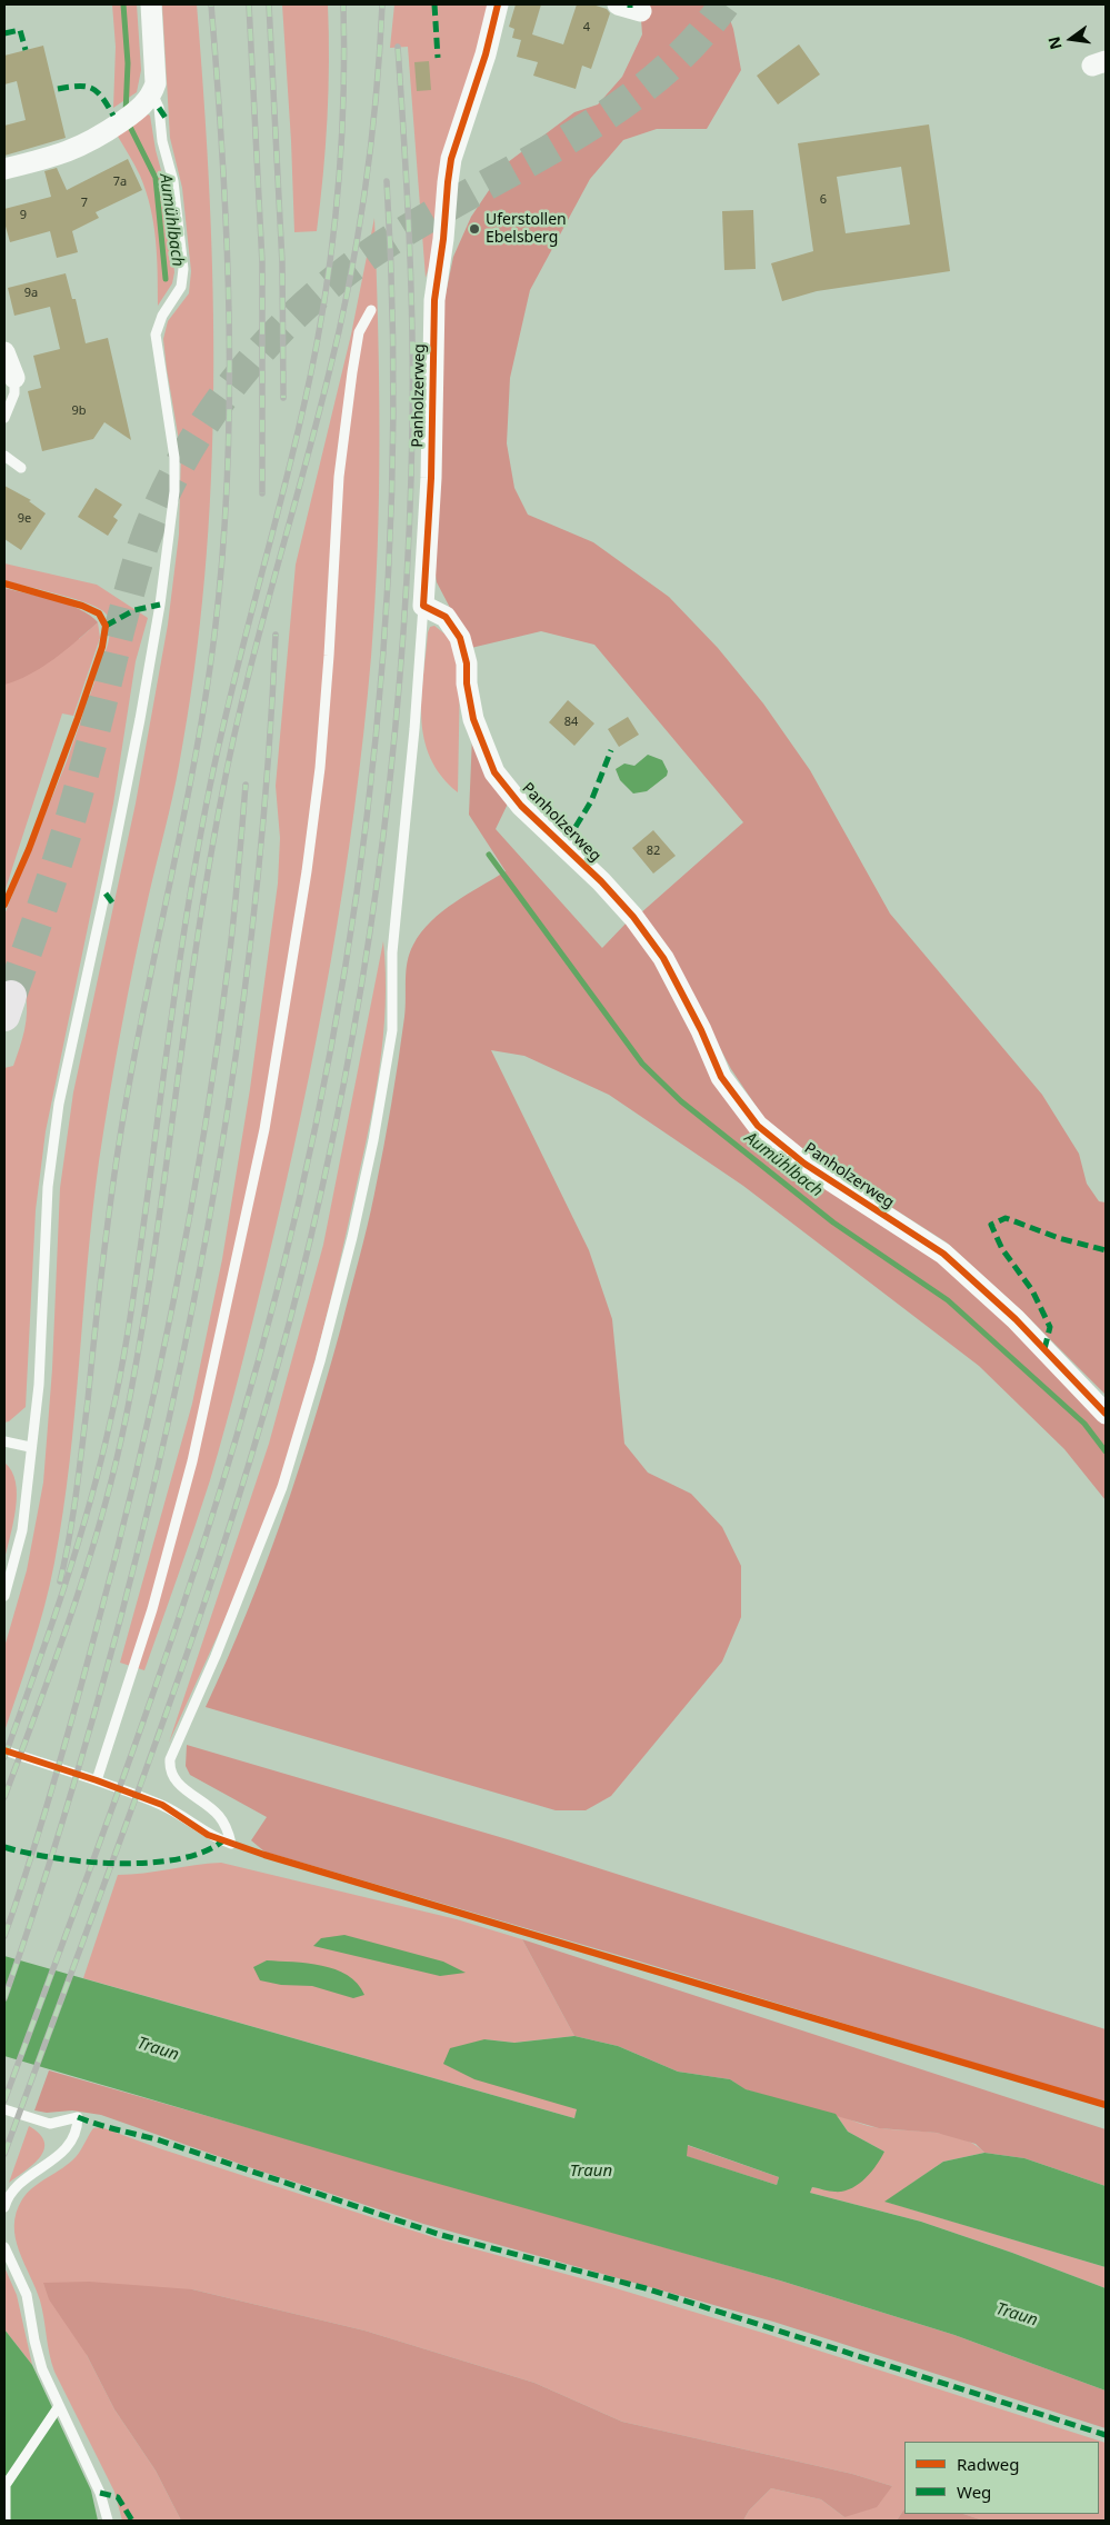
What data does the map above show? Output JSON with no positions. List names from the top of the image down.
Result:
{
  "streets": {
    "street": ["Panholzerweg"]
  },
  "water": ["Aumühlbach", "Traun"],
  "places": ["Uferstollen Ebelsberg"],
  "house_numbers": [
    "4",
    "7a",
    "6",
    "7",
    "9",
    "9a",
    "9b",
    "9e",
    "84",
    "82"
  ],
  "legend": ["Radweg", "Weg"],
  "north": "left"
}
